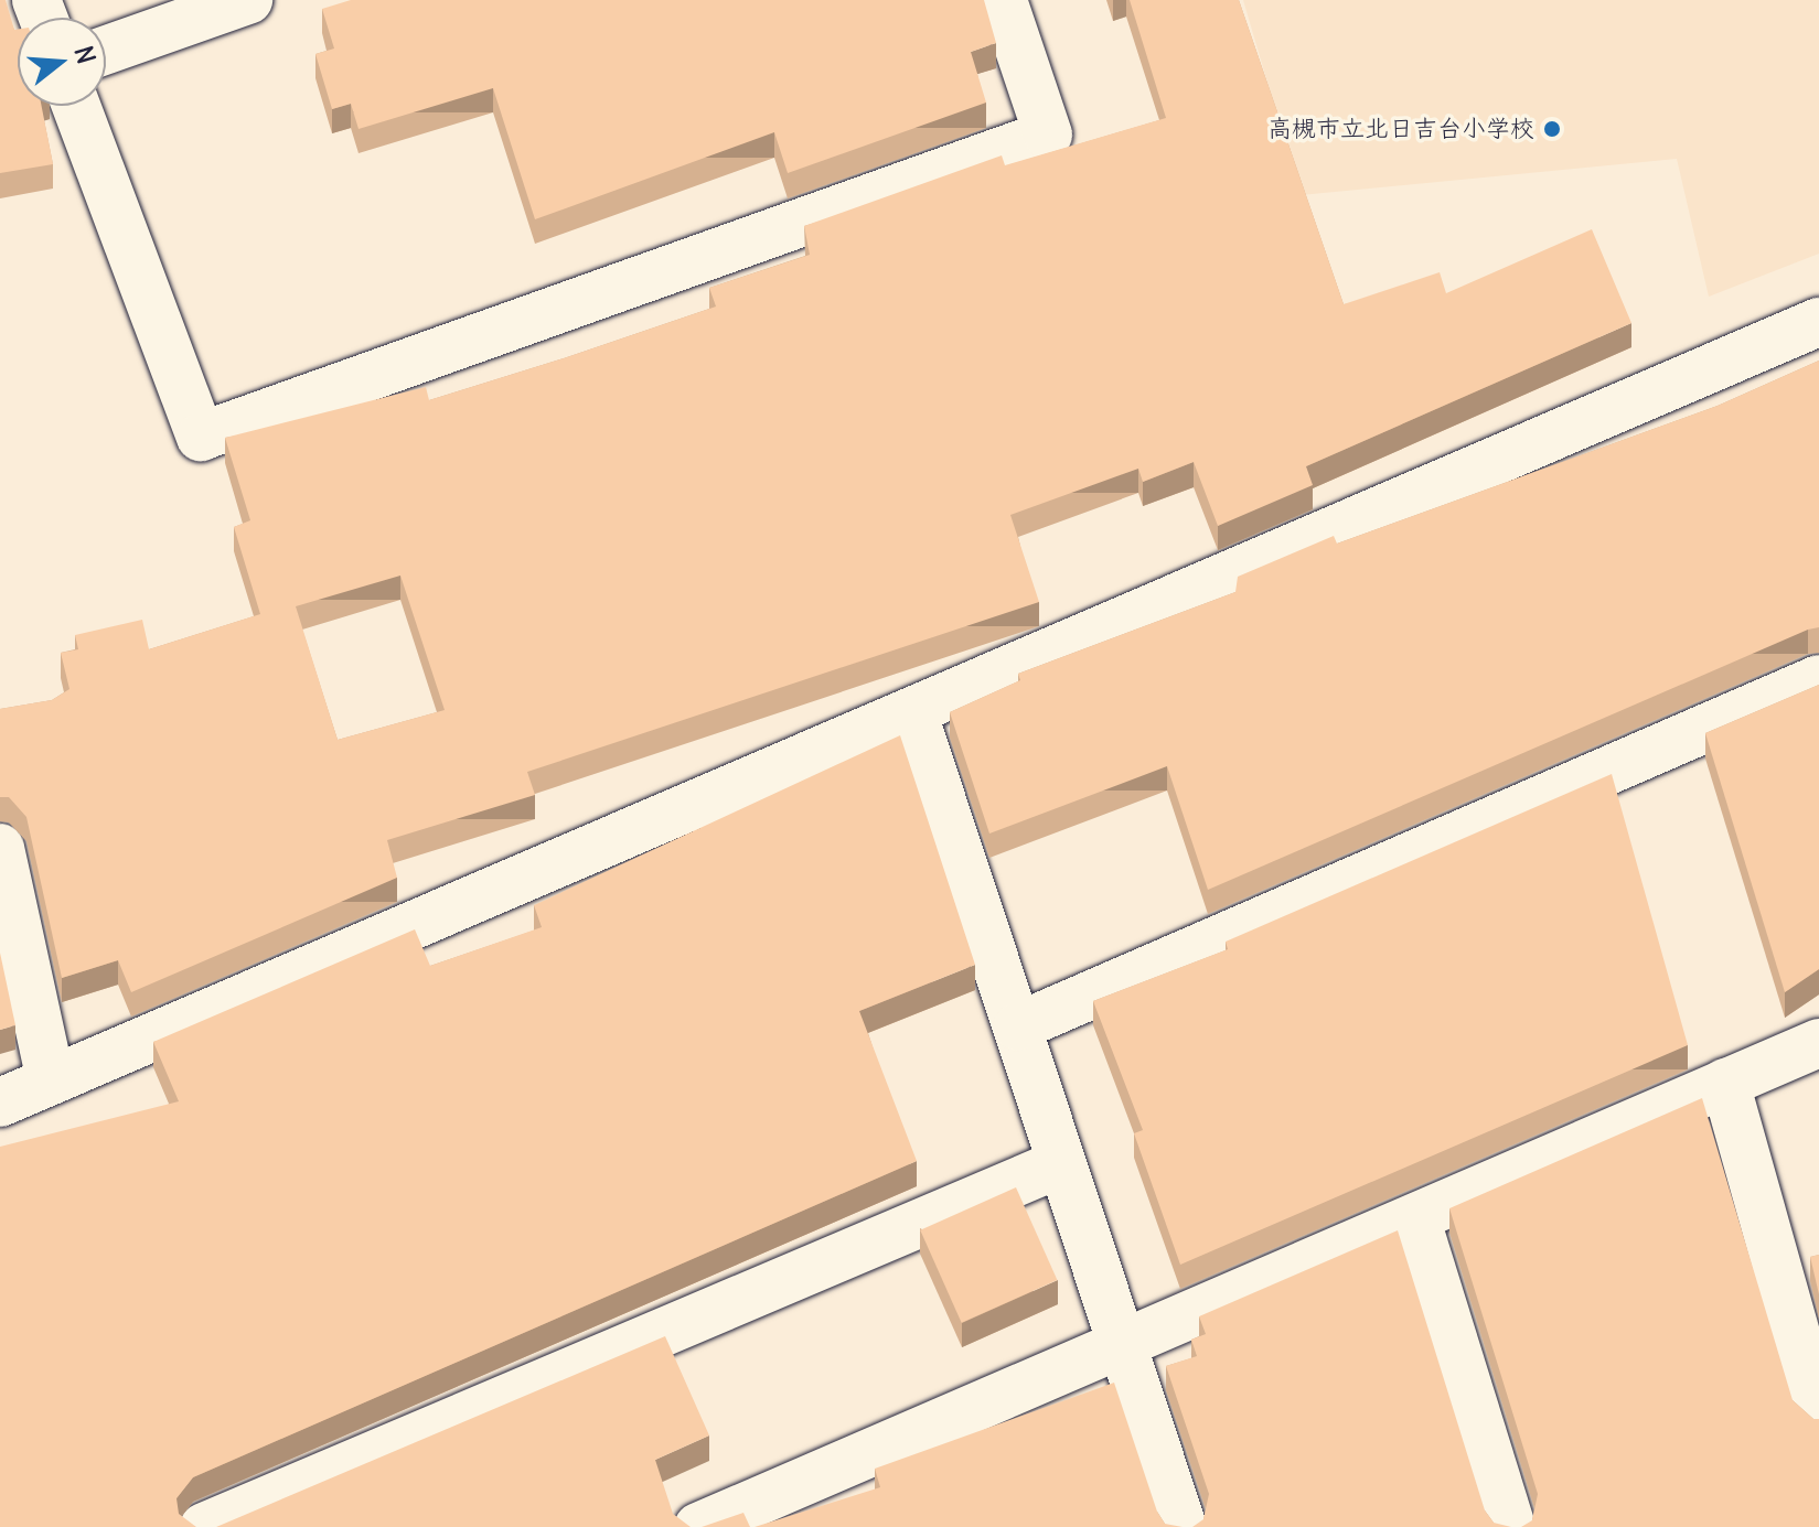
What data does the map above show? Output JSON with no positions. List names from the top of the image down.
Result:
{
  "places": ["高槻市立北日吉台小学校"],
  "north": "right"
}
